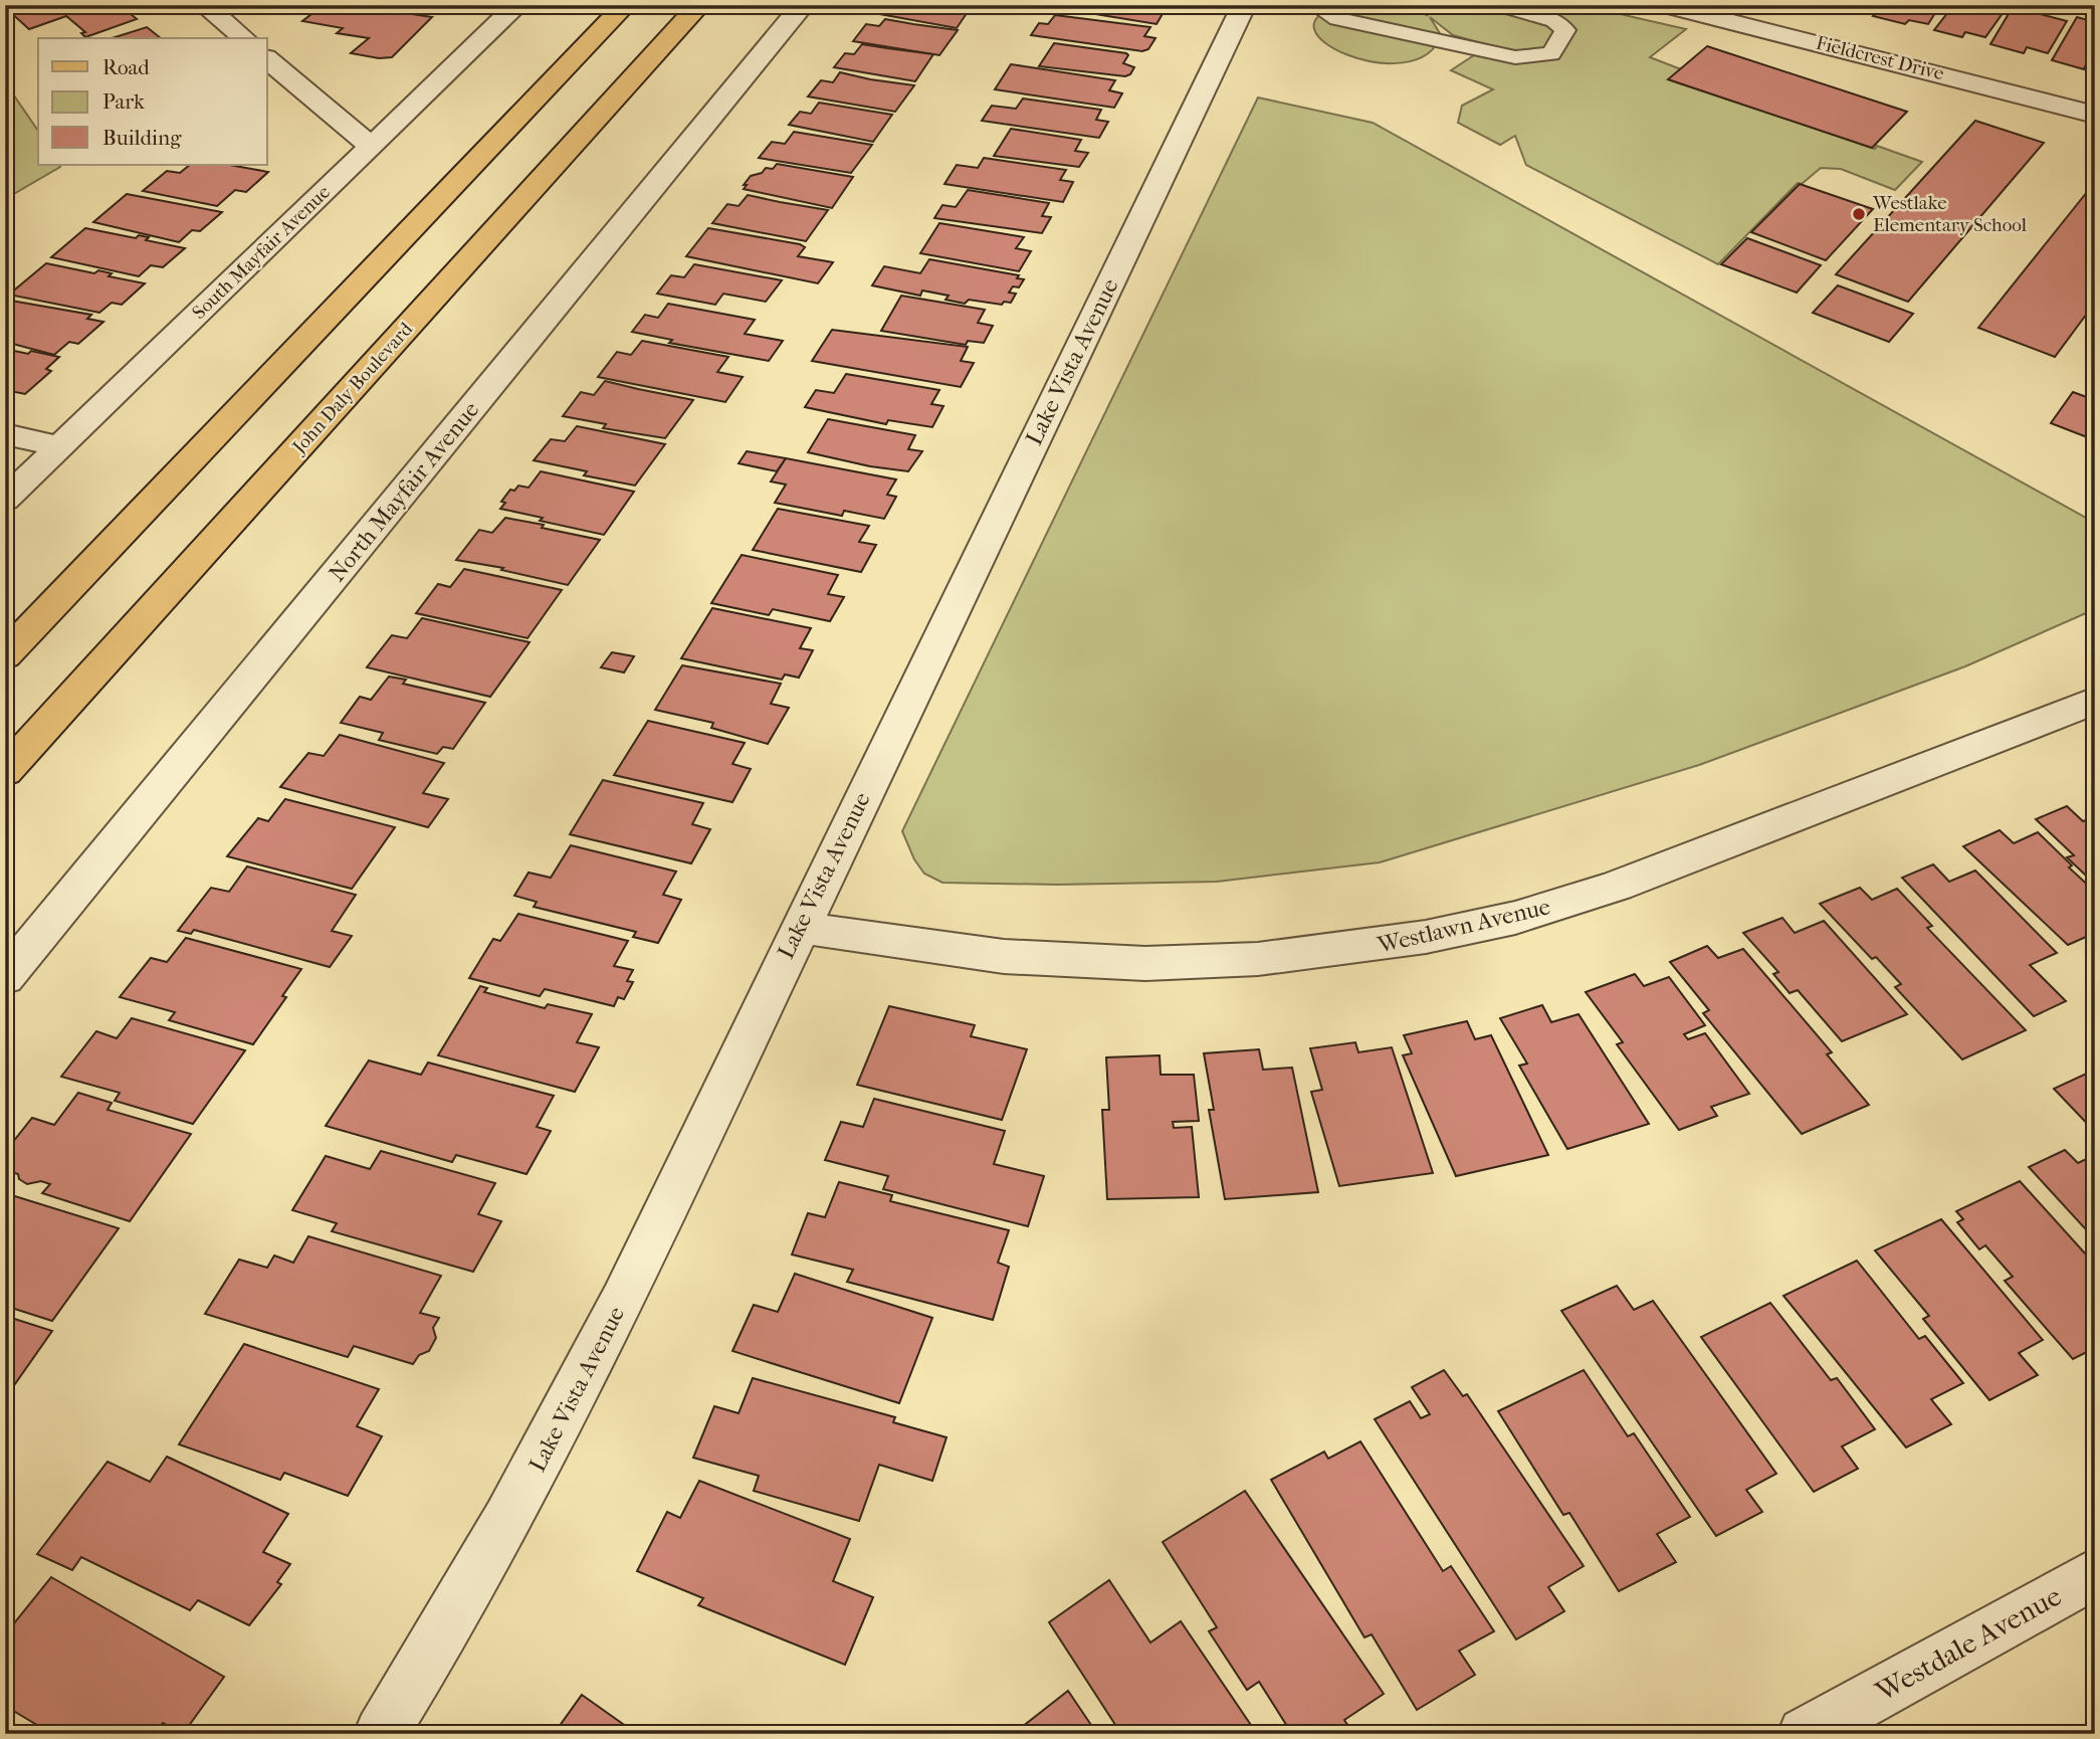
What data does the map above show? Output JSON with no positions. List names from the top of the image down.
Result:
{
  "streets": {
    "main road": ["John Daly Boulevard"],
    "street": [
      "Fieldcrest Drive",
      "South Mayfair Avenue",
      "Lake Vista Avenue",
      "North Mayfair Avenue",
      "Westlawn Avenue",
      "Westdale Avenue"
    ]
  },
  "crossings": [
    ["Lake Vista Avenue", "Westlawn Avenue"]
  ],
  "places": ["Westlake Elementary School"],
  "legend": ["Road", "Park", "Building"]
}
